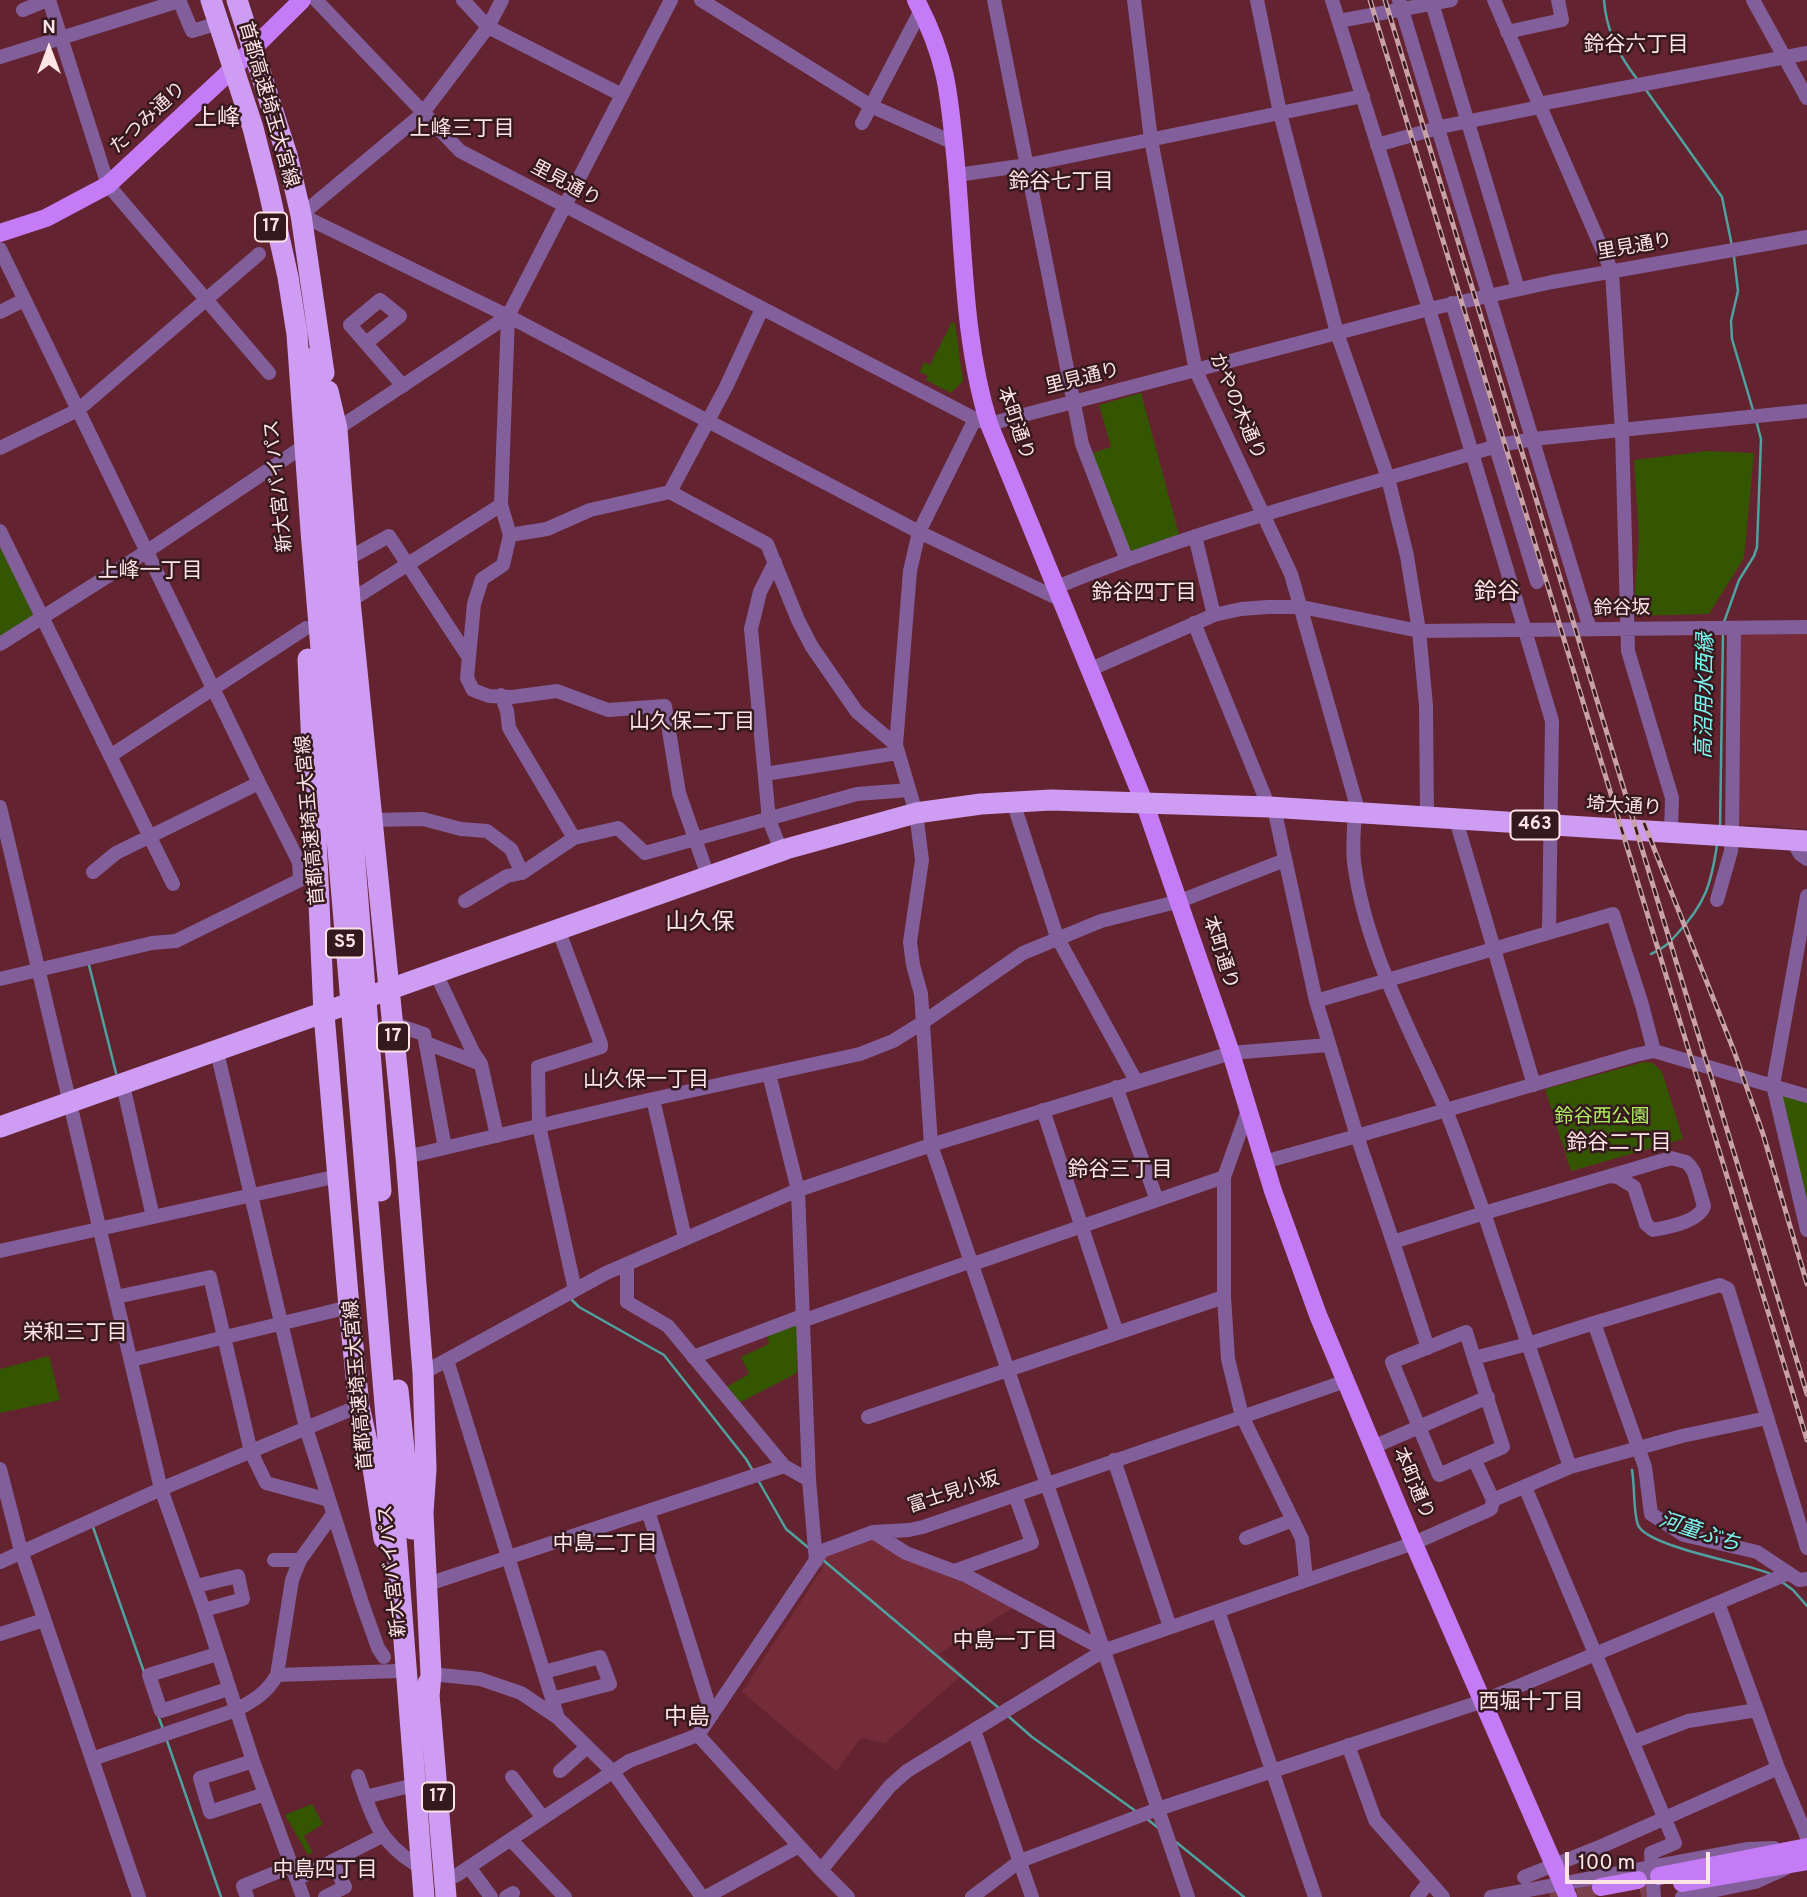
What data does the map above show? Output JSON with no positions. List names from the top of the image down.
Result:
{
  "streets": {
    "highway": [
      "首都高速埼玉大宮線",
      "17",
      "新大宮バイパス",
      "埼大通り",
      "463",
      "S5"
    ],
    "main road": ["たつみ通り", "本町通り"],
    "street": [
      "里見通り",
      "かやの木通り",
      "鈴谷坂",
      "富士見小坂"
    ]
  },
  "crossings": [
    ["首都高速埼玉大宮線", "新大宮バイパス"],
    ["たつみ通り", "17"],
    ["たつみ通り", "新大宮バイパス"],
    ["里見通り", "かやの木通り"],
    ["里見通り", "本町通り"],
    ["17", "新大宮バイパス"],
    ["17", "463"],
    ["かやの木通り", "鈴谷坂"],
    ["かやの木通り", "埼大通り"],
    ["かやの木通り", "463"],
    ["本町通り", "鈴谷坂"],
    ["本町通り", "463"],
    ["本町通り", "富士見小坂"],
    ["埼大通り", "463"]
  ],
  "districts": [
    "鈴谷六丁目",
    "上峰",
    "上峰三丁目",
    "鈴谷七丁目",
    "上峰一丁目",
    "鈴谷",
    "鈴谷四丁目",
    "山久保二丁目",
    "山久保",
    "山久保一丁目",
    "鈴谷二丁目",
    "鈴谷三丁目",
    "栄和三丁目",
    "中島二丁目",
    "中島一丁目",
    "西堀十丁目",
    "中島",
    "中島四丁目"
  ],
  "water": ["高沼用水西縁", "河童ぶち"],
  "parks": ["鈴谷西公園"],
  "scale_bar": "100 m",
  "north": "top"
}
